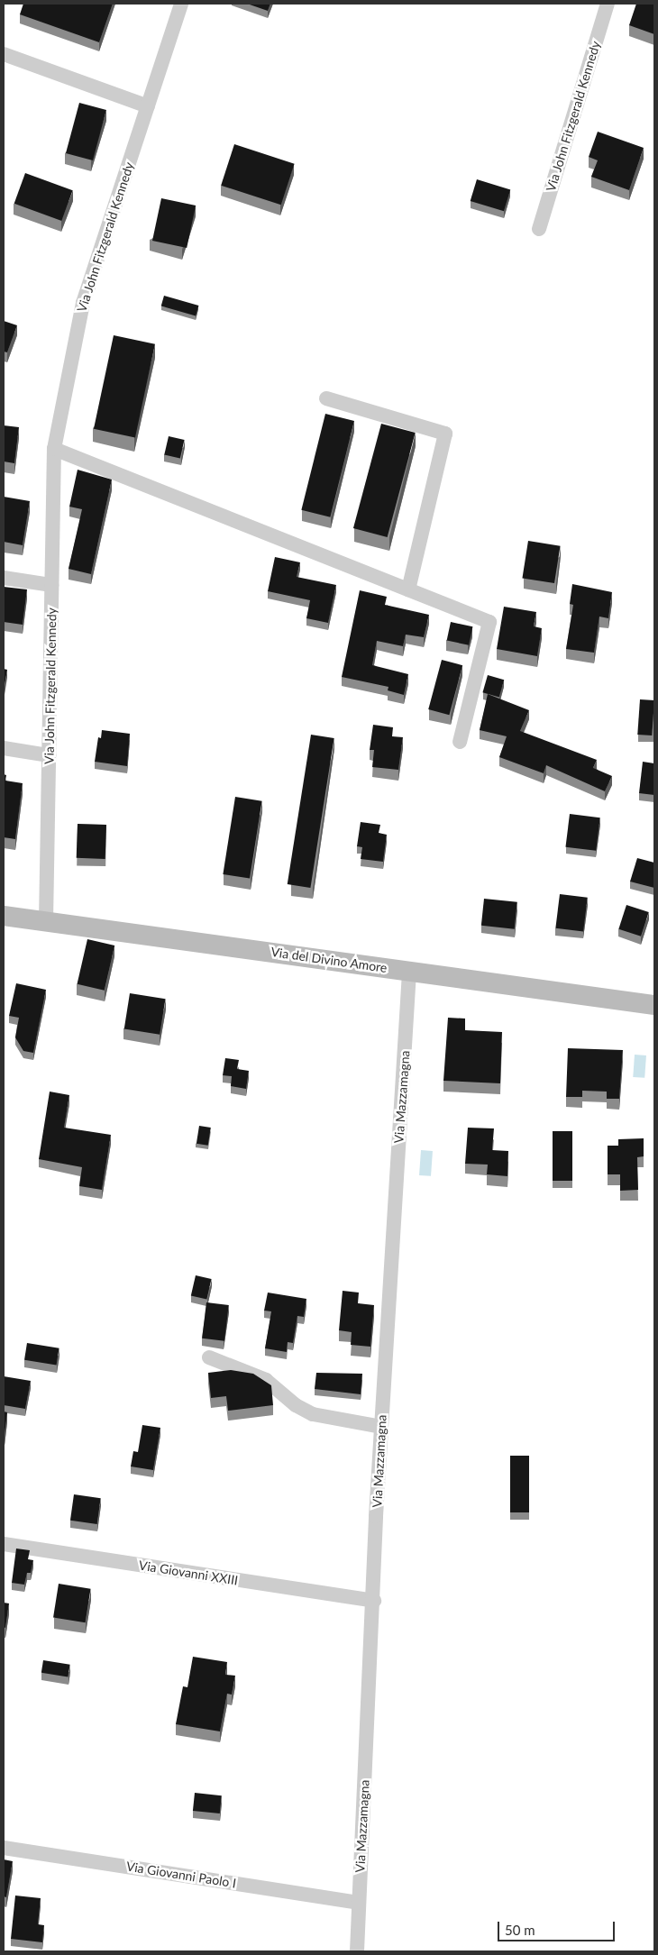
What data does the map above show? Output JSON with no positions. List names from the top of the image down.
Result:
{
  "streets": {
    "main road": ["Via del Divino Amore"],
    "street": [
      "Via John Fitzgerald Kennedy",
      "Via Mazzamagna",
      "Via Giovanni XXIII",
      "Via Giovanni Paolo I"
    ]
  },
  "crossings": [
    ["Via John Fitzgerald Kennedy", "Via del Divino Amore"],
    ["Via del Divino Amore", "Via Mazzamagna"],
    ["Via Mazzamagna", "Via Giovanni XXIII"],
    ["Via Mazzamagna", "Via Giovanni Paolo I"]
  ],
  "scale_bar": "50 m"
}
